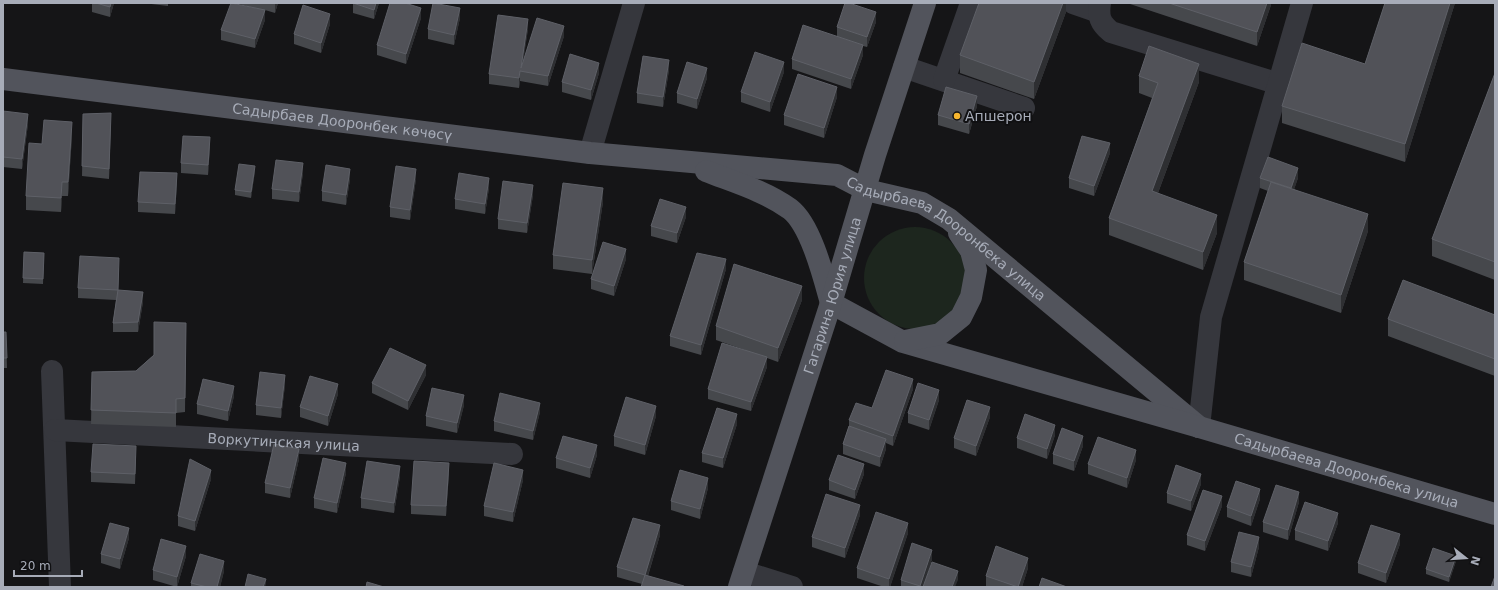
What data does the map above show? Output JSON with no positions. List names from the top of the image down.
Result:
{
  "streets": {
    "main road": ["Садырбаев Дооронбек көчөсү", "Садырбаева Дооронбека улица", "Гагарина Юрия улица"],
    "street": ["Воркутинская улица"]
  },
  "crossings": [
    ["Садырбаев Дооронбек көчөсү", "Садырбаева Дооронбека улица"],
    ["Садырбаева Дооронбека улица", "Гагарина Юрия улица"]
  ],
  "places": ["Апшерон"],
  "scale_bar": "20 m",
  "north": "right"
}
